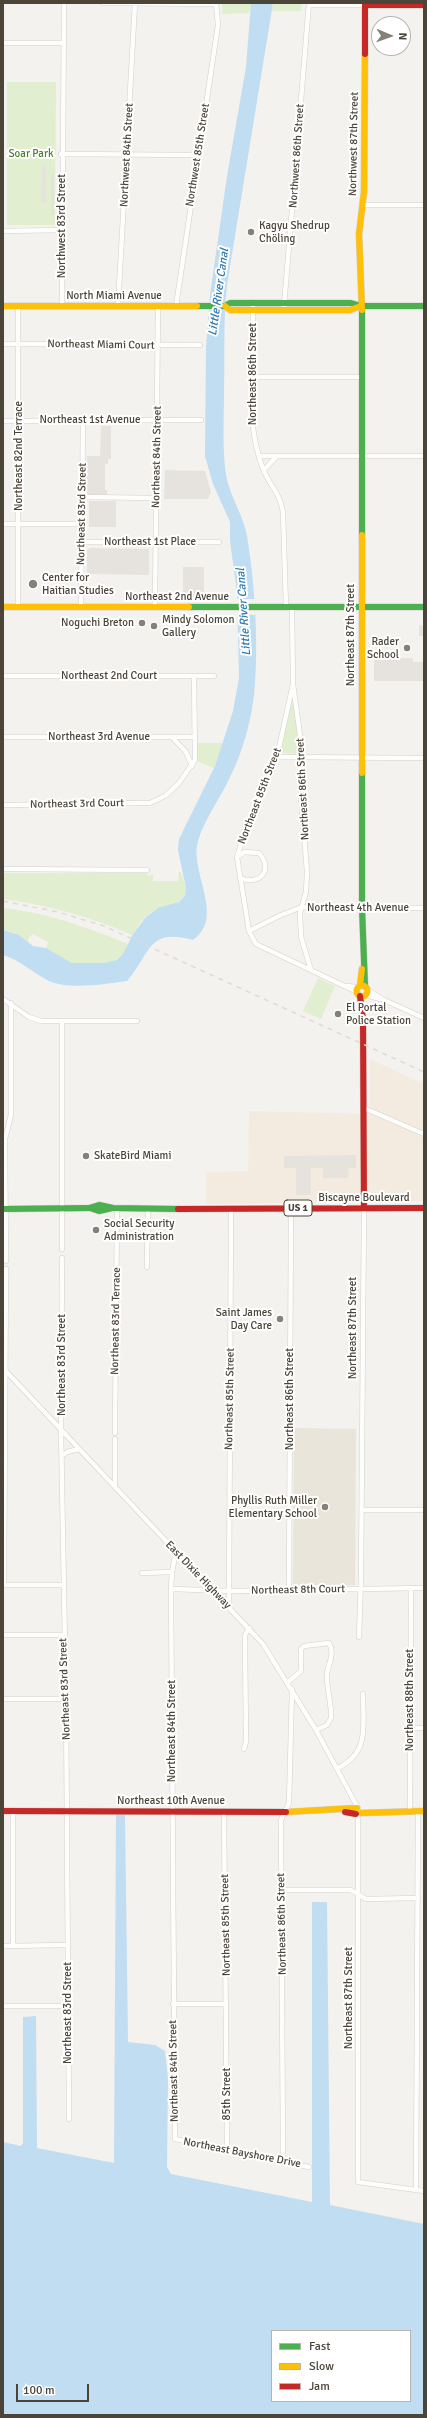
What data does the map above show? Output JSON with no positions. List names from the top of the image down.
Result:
{
  "streets": {
    "street": [
      "Northwest 87th Street",
      "Northwest 84th Street",
      "Northwest 85th Street",
      "Northwest 86th Street",
      "Northwest 83rd Street",
      "North Miami Avenue",
      "Northeast Miami Court",
      "Northeast 86th Street",
      "Northeast 1st Avenue",
      "Northeast 82nd Terrace",
      "Northeast 84th Street",
      "Northeast 83rd Street",
      "Northeast 1st Place",
      "Northeast 2nd Avenue",
      "Northeast 87th Street",
      "Northeast 2nd Court",
      "Northeast 3rd Avenue",
      "Northeast 85th Street",
      "Northeast 3rd Court",
      "Northeast 4th Avenue",
      "Biscayne Boulevard",
      "US 1",
      "Northeast 83rd Terrace",
      "East Dixie Highway",
      "Northeast 8th Court",
      "Northeast 88th Street",
      "Northeast 10th Avenue",
      "85th Street",
      "Northeast Bayshore Drive"
    ]
  },
  "crossings": [
    ["Northwest 87th Street", "North Miami Avenue"],
    ["Northwest 87th Street", "Northeast 87th Street"],
    ["Northwest 84th Street", "North Miami Avenue"],
    ["Northwest 85th Street", "North Miami Avenue"],
    ["Northwest 86th Street", "North Miami Avenue"],
    ["Northwest 83rd Street", "North Miami Avenue"],
    ["North Miami Avenue", "Northeast 86th Street"],
    ["North Miami Avenue", "Northeast 82nd Terrace"],
    ["North Miami Avenue", "Northeast 84th Street"],
    ["North Miami Avenue", "Northeast 87th Street"],
    ["Northeast Miami Court", "Northeast 82nd Terrace"],
    ["Northeast Miami Court", "Northeast 84th Street"],
    ["Northeast 86th Street", "Northeast 2nd Avenue"],
    ["Northeast 86th Street", "Northeast 85th Street"],
    ["Northeast 86th Street", "Northeast 4th Avenue"],
    ["Northeast 86th Street", "Biscayne Boulevard"],
    ["Northeast 86th Street", "East Dixie Highway"],
    ["Northeast 86th Street", "Northeast 8th Court"],
    ["Northeast 86th Street", "Northeast 10th Avenue"],
    ["Northeast 86th Street", "Northeast Bayshore Drive"],
    ["Northeast 1st Avenue", "Northeast 82nd Terrace"],
    ["Northeast 1st Avenue", "Northeast 84th Street"],
    ["Northeast 1st Avenue", "Northeast 83rd Street"],
    ["Northeast 82nd Terrace", "Northeast 2nd Avenue"],
    ["Northeast 84th Street", "Northeast 1st Place"],
    ["Northeast 84th Street", "Northeast 2nd Avenue"],
    ["Northeast 84th Street", "East Dixie Highway"],
    ["Northeast 84th Street", "Northeast 8th Court"],
    ["Northeast 84th Street", "Northeast 10th Avenue"],
    ["Northeast 84th Street", "Northeast Bayshore Drive"],
    ["Northeast 83rd Street", "Northeast 1st Place"],
    ["Northeast 83rd Street", "Northeast 2nd Avenue"],
    ["Northeast 83rd Street", "East Dixie Highway"],
    ["Northeast 83rd Street", "Northeast 10th Avenue"],
    ["Northeast 2nd Avenue", "Northeast 87th Street"],
    ["Northeast 87th Street", "Northeast 4th Avenue"],
    ["Northeast 87th Street", "Biscayne Boulevard"],
    ["Northeast 87th Street", "East Dixie Highway"],
    ["Northeast 87th Street", "Northeast 8th Court"],
    ["Northeast 87th Street", "Northeast 10th Avenue"],
    ["Northeast 85th Street", "Northeast 4th Avenue"],
    ["Northeast 85th Street", "Biscayne Boulevard"],
    ["Northeast 85th Street", "East Dixie Highway"],
    ["Northeast 85th Street", "Northeast 8th Court"],
    ["Northeast 85th Street", "Northeast 10th Avenue"],
    ["Northeast 85th Street", "85th Street"],
    ["Biscayne Boulevard", "Northeast 83rd Terrace"],
    ["East Dixie Highway", "Northeast 8th Court"],
    ["East Dixie Highway", "Northeast 10th Avenue"],
    ["Northeast 8th Court", "Northeast 88th Street"],
    ["Northeast 88th Street", "Northeast 10th Avenue"],
    ["85th Street", "Northeast Bayshore Drive"]
  ],
  "water": ["Little River Canal"],
  "parks": ["Soar Park"],
  "places": [
    "Kagyu Shedrup Chöling",
    "Center for Haitian Studies",
    "Noguchi Breton",
    "Mindy Solomon Gallery",
    "Rader School",
    "El Portal Police Station",
    "SkateBird Miami",
    "Social Security Administration",
    "Saint James Day Care",
    "Phyllis Ruth Miller Elementary School"
  ],
  "legend": ["Fast", "Slow", "Jam"],
  "scale_bar": "100 m",
  "north": "right"
}
